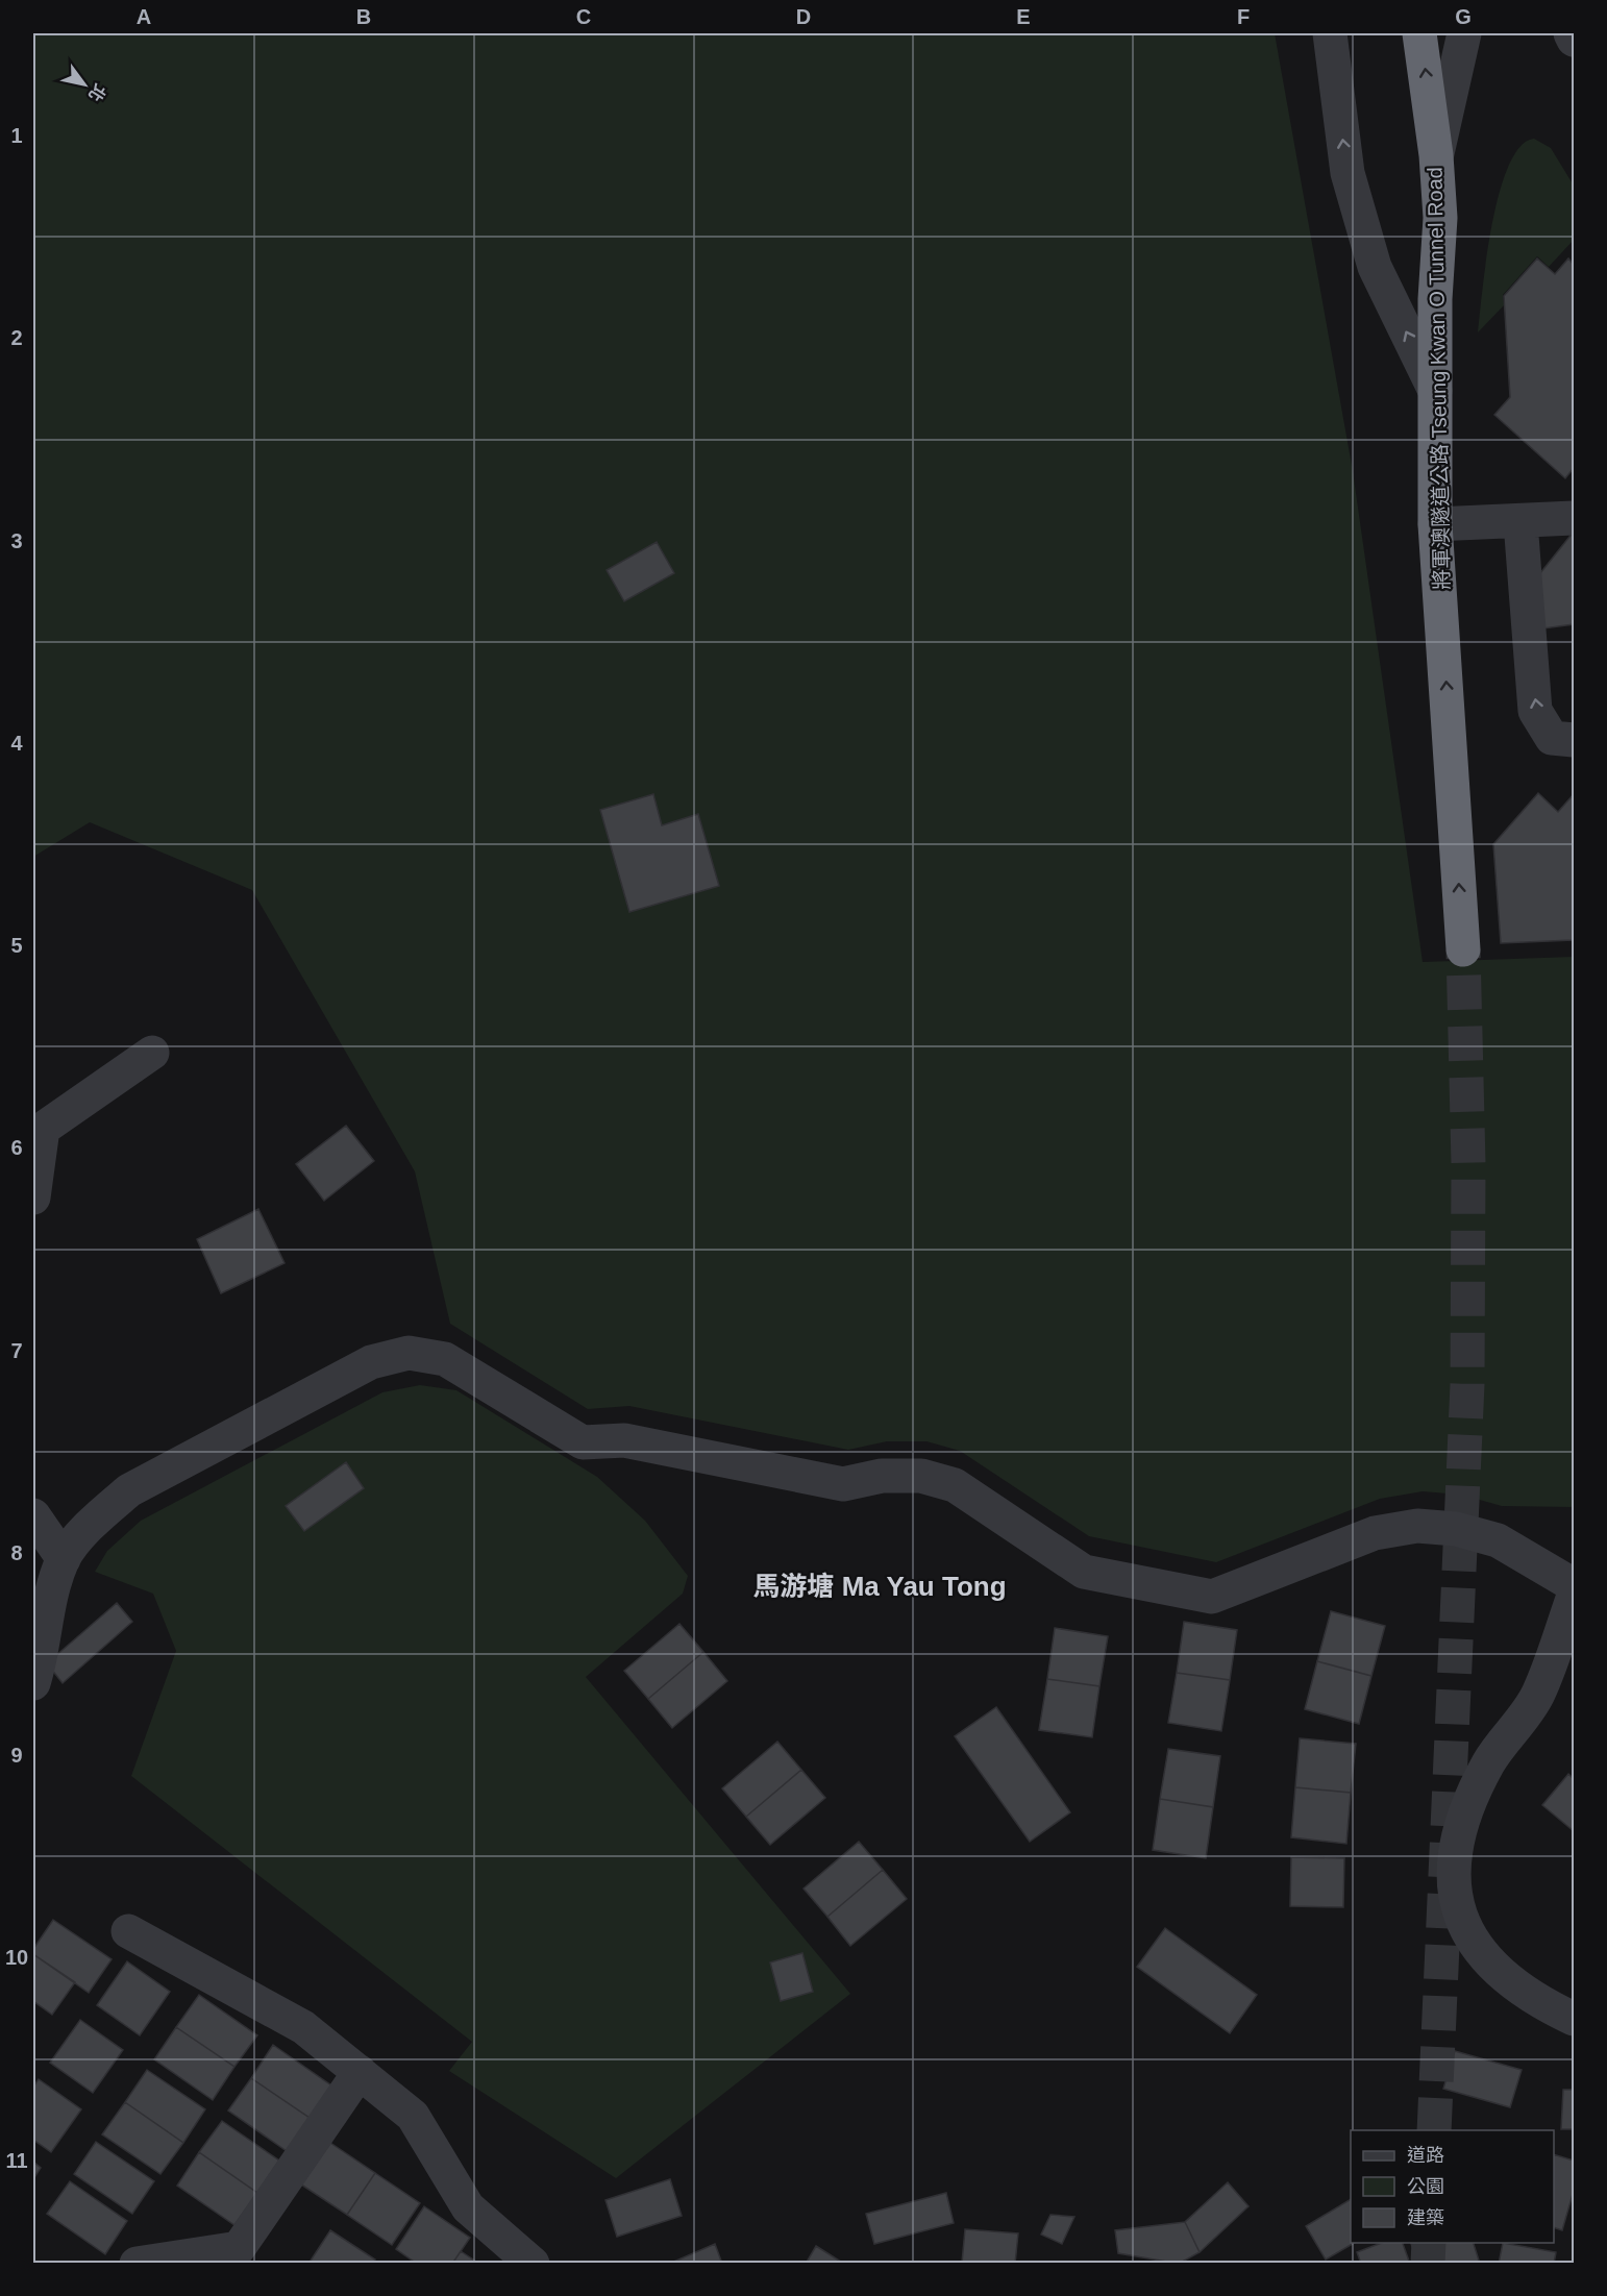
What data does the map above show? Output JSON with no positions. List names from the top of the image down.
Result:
{
  "streets": {
    "highway": ["將軍澳隧道公路 Tseung Kwan O Tunnel Road"]
  },
  "one_way": ["將軍澳隧道公路 Tseung Kwan O Tunnel Road"],
  "districts": ["馬游塘 Ma Yau Tong"],
  "legend": ["道路", "公園", "建築"],
  "north": "bottom right",
  "grid": {
    "columns": [
      "A",
      "B",
      "C",
      "D",
      "E",
      "F",
      "G"
    ],
    "rows": [
      "1",
      "2",
      "3",
      "4",
      "5",
      "6",
      "7",
      "8",
      "9",
      "10",
      "11"
    ]
  }
}
